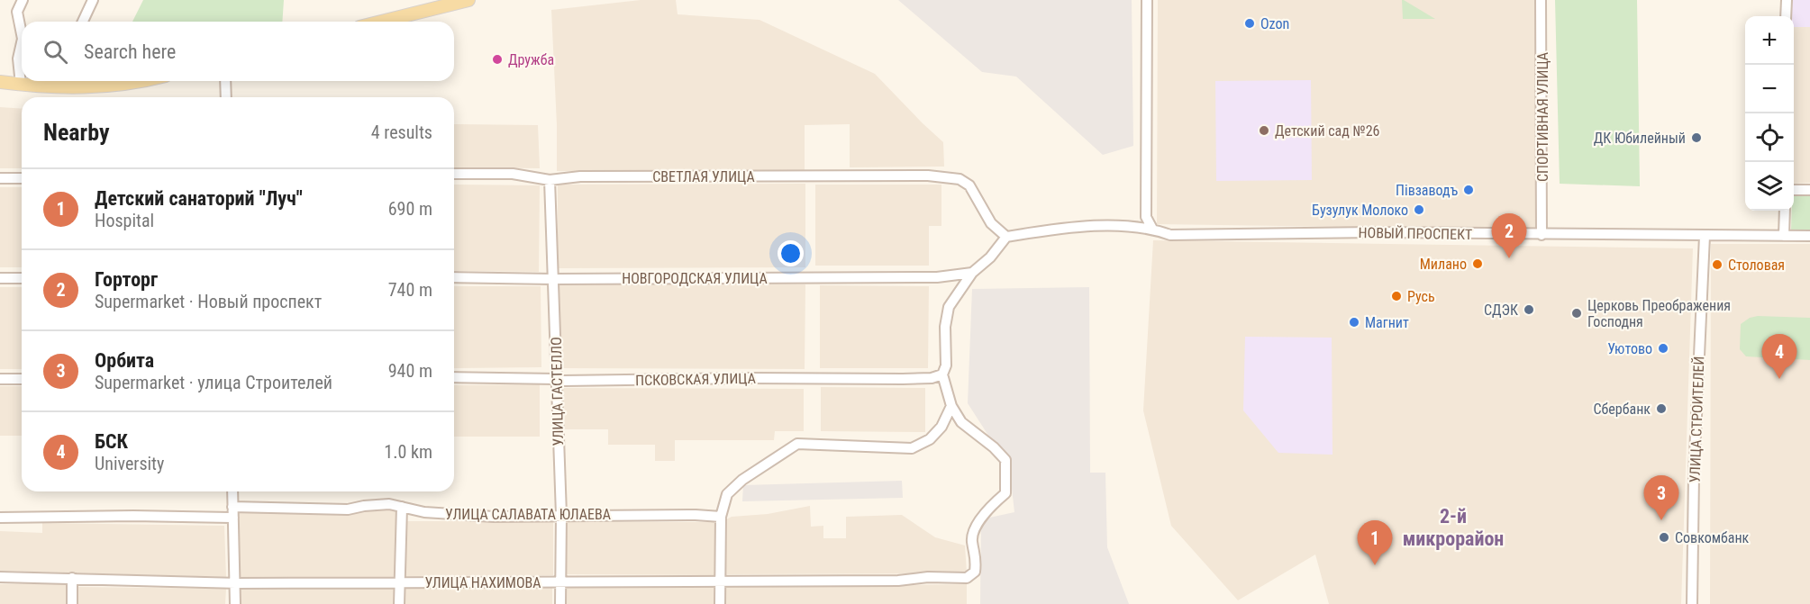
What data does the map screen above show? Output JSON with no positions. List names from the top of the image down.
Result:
{
  "streets": {
    "street": [
      "СПОРТИВНАЯ УЛИЦА",
      "СВЕТЛАЯ УЛИЦА",
      "НОВЫЙ ПРОСПЕКТ",
      "НОВГОРОДСКАЯ УЛИЦА",
      "ПСКОВСКАЯ УЛИЦА",
      "УЛИЦА ГАСТЕЛЛО",
      "УЛИЦА СТРОИТЕЛЕЙ",
      "УЛИЦА САЛАВАТА ЮЛАЕВА",
      "УЛИЦА НАХИМОВА"
    ]
  },
  "crossings": [
    ["СПОРТИВНАЯ УЛИЦА", "НОВЫЙ ПРОСПЕКТ"],
    ["СВЕТЛАЯ УЛИЦА", "НОВЫЙ ПРОСПЕКТ"],
    ["СВЕТЛАЯ УЛИЦА", "УЛИЦА ГАСТЕЛЛО"],
    ["НОВЫЙ ПРОСПЕКТ", "УЛИЦА СТРОИТЕЛЕЙ"],
    ["НОВГОРОДСКАЯ УЛИЦА", "УЛИЦА ГАСТЕЛЛО"],
    ["ПСКОВСКАЯ УЛИЦА", "УЛИЦА ГАСТЕЛЛО"],
    ["УЛИЦА ГАСТЕЛЛО", "УЛИЦА САЛАВАТА ЮЛАЕВА"],
    ["УЛИЦА ГАСТЕЛЛО", "УЛИЦА НАХИМОВА"]
  ],
  "districts": ["2-й микрорайон"],
  "places": [
    "Ozon",
    "Дружба",
    "Детский сад №26",
    "ДК Юбилейный",
    "Півзаводъ",
    "Бузулук Молоко",
    "Милано",
    "Столовая",
    "Русь",
    "СДЭК",
    "Церковь Преображения Господня",
    "Магнит",
    "Уютово",
    "Сбербанк",
    "Совкомбанк"
  ],
  "page": {
    "map_buttons": ["+", "−"],
    "search": "Search here",
    "heading": ["Nearby", "4 results"],
    "list": [
      {
        "mark": "1",
        "name": "Детский санаторий \"Луч\"",
        "note": "Hospital",
        "value": "690 m"
      },
      {
        "mark": "2",
        "name": "Горторг",
        "note": "Supermarket · Новый проспект",
        "value": "740 m"
      },
      {
        "mark": "3",
        "name": "Орбита",
        "note": "Supermarket · улица Строителей",
        "value": "940 m"
      },
      {
        "mark": "4",
        "name": "БСК",
        "note": "University",
        "value": "1.0 km"
      }
    ],
    "pins": [
      "2",
      "4",
      "3",
      "1"
    ]
  }
}
